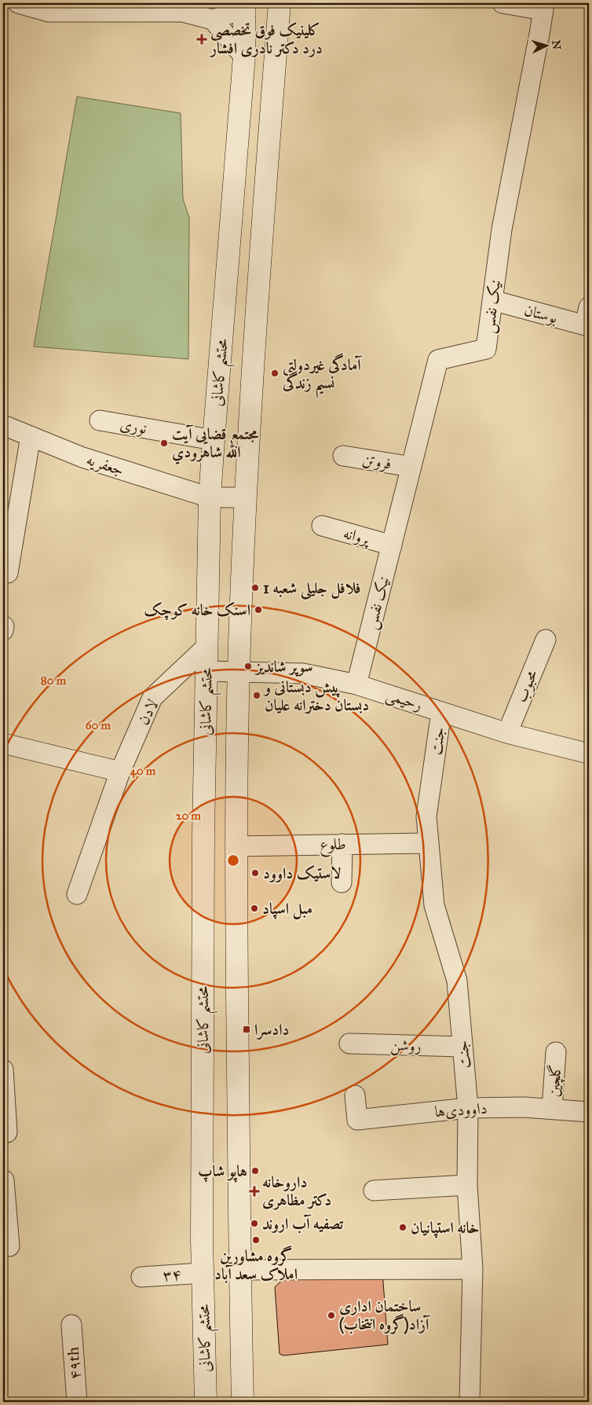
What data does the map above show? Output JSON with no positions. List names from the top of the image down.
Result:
{
  "streets": {
    "main road": ["محتشم کاشانی"],
    "street": [
      "نیک نفس",
      "بوستان",
      "نوری",
      "فروتن",
      "جعفریه",
      "پروانه",
      "محبوب",
      "رحیمی",
      "لادن",
      "جنت",
      "طلوع",
      "روشن",
      "گلچین",
      "داوودی‌ها",
      "۳۴",
      "۴۹th"
    ]
  },
  "crossings": [
    ["نیک نفس", "بوستان"],
    ["نیک نفس", "فروتن"],
    ["نیک نفس", "پروانه"],
    ["نیک نفس", "رحیمی"],
    ["محتشم کاشانی", "نوری"],
    ["محتشم کاشانی", "جعفریه"],
    ["محتشم کاشانی", "رحیمی"],
    ["محتشم کاشانی", "لادن"],
    ["محتشم کاشانی", "طلوع"],
    ["محتشم کاشانی", "۳۴"],
    ["محبوب", "رحیمی"],
    ["رحیمی", "جنت"],
    ["جنت", "طلوع"],
    ["جنت", "روشن"],
    ["جنت", "داوودی‌ها"],
    ["گلچین", "داوودی‌ها"]
  ],
  "places": {
    "health": ["کلینیک فوق تخصصی درد دکتر نادری افشار", "داروخانه دکتر مظاهری"],
    "other": [
      "آمادگی غیردولتی نسیم زندگی",
      "مجتمع قضایی آیت الله شاهرودي",
      "فلافل جلیلی شعبه 1",
      "اسنک خانه کوچک",
      "سوپر شاندیز",
      "پیش دبستانی و دبستان دخترانه علیان",
      "لاستیک داوود",
      "مبل اسپاد",
      "هاپو شاپ",
      "تصفیه آب اروند",
      "خانه استپانیان",
      "گروه مشاورین املاک سعد آباد",
      "ساختمان اداری آزاد(گروه انتخاب)"
    ],
    "transit": ["دادسرا"]
  },
  "north": "right",
  "rings": [
    "80 m",
    "60 m",
    "40 m",
    "20 m"
  ]
}
